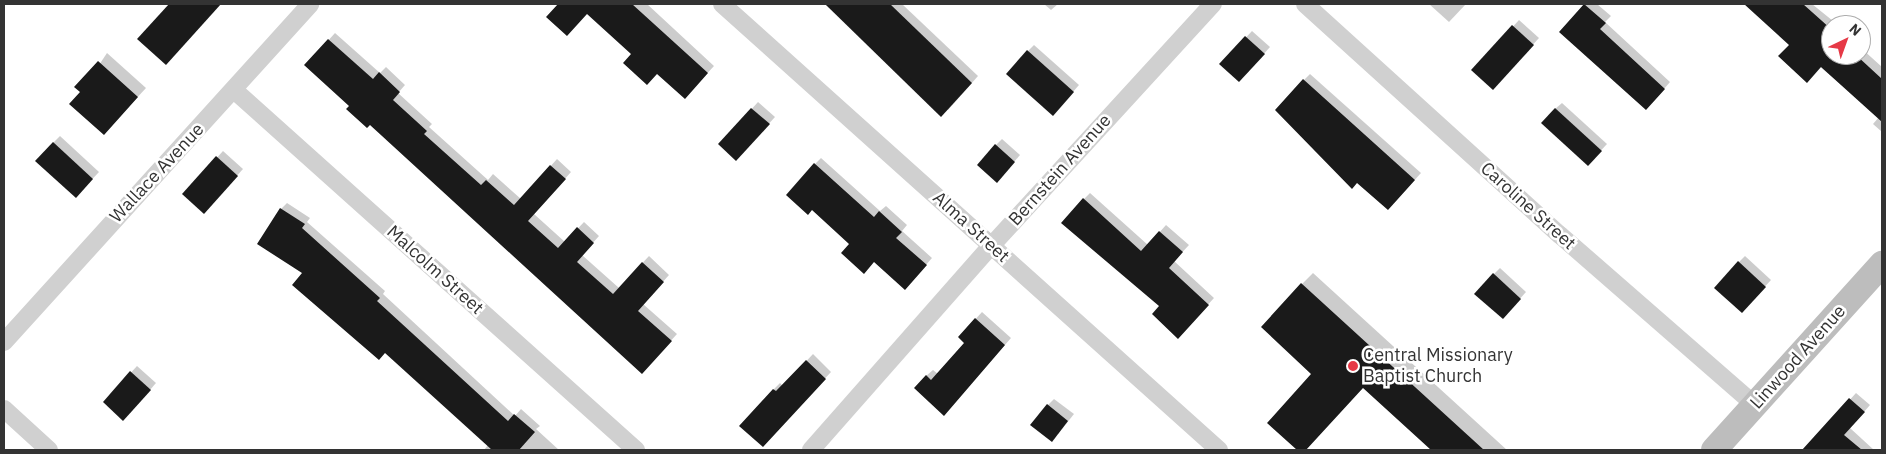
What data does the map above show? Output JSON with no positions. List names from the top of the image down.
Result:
{
  "streets": {
    "main road": ["Linwood Avenue"],
    "street": [
      "Bernstein Avenue",
      "Wallace Avenue",
      "Caroline Street",
      "Alma Street",
      "Malcolm Street"
    ]
  },
  "crossings": [
    ["Bernstein Avenue", "Alma Street"],
    ["Wallace Avenue", "Malcolm Street"],
    ["Caroline Street", "Linwood Avenue"]
  ],
  "places": ["Central Missionary Baptist Church"],
  "north": "top right"
}
